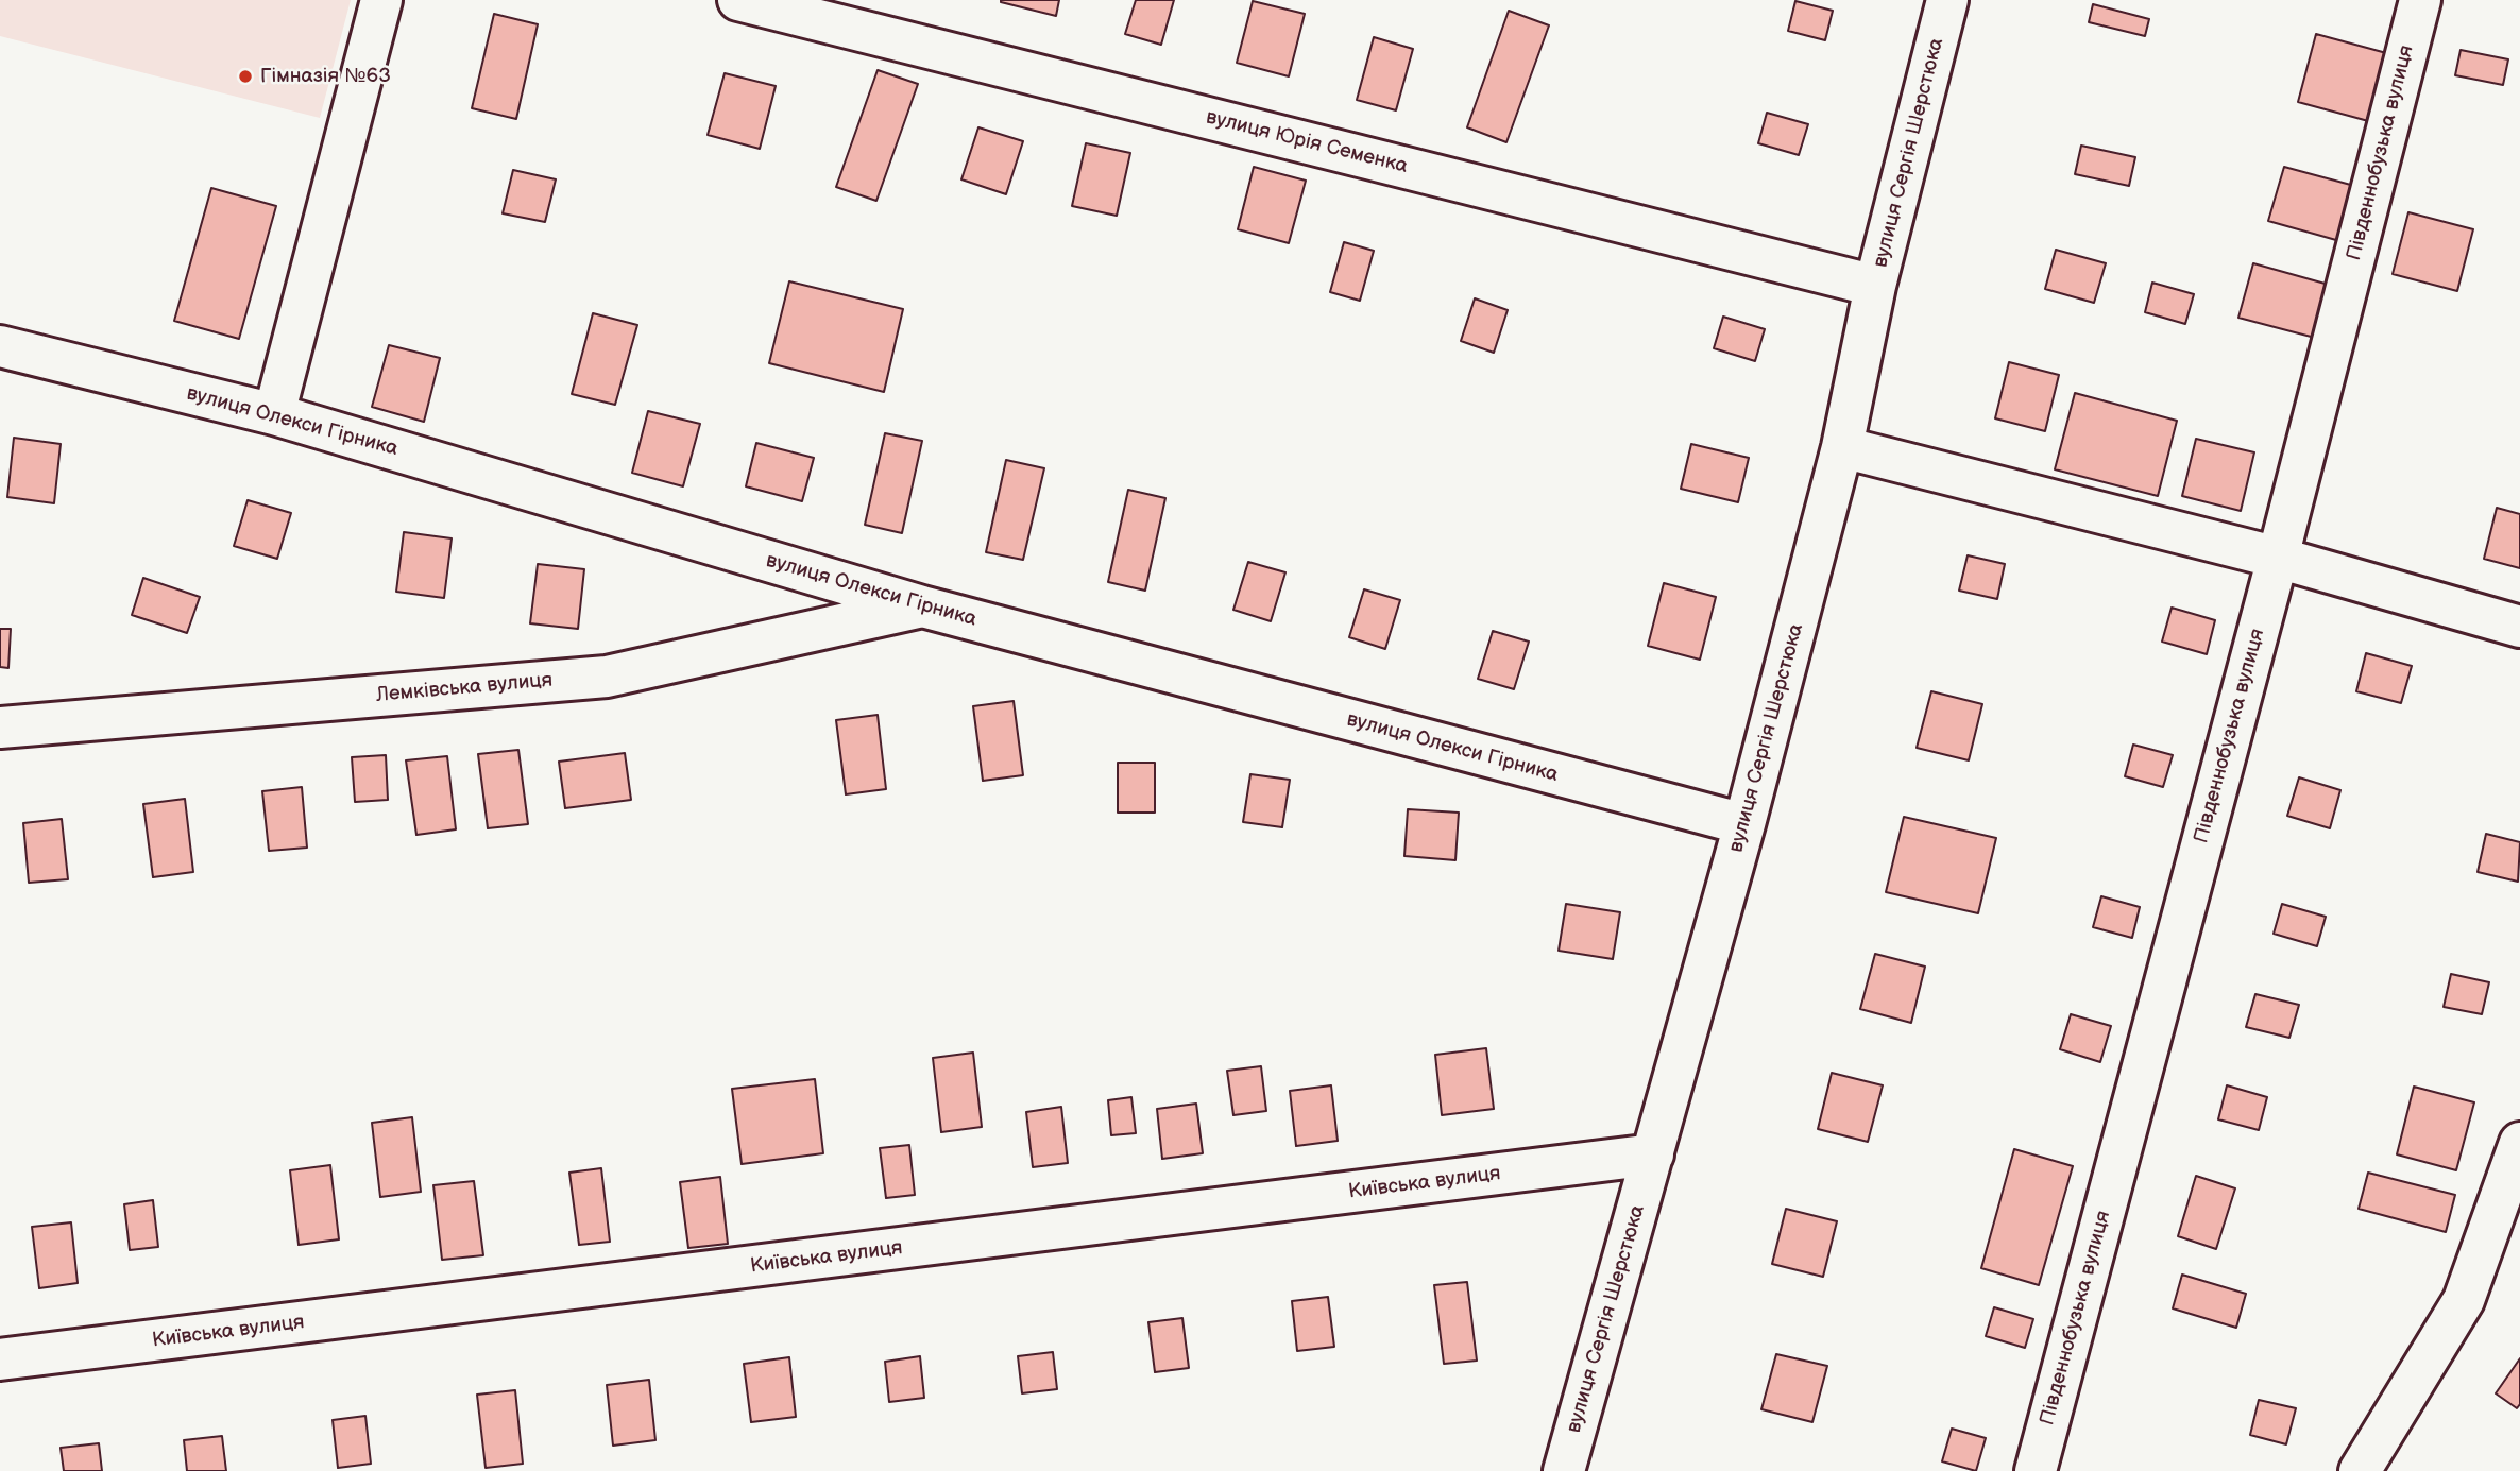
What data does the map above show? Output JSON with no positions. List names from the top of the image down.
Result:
{
  "streets": {
    "street": [
      "вулиця Юрія Семенка",
      "вулиця Сергія Шерстюка",
      "Південнобузька вулиця",
      "вулиця Олекси Гірника",
      "Лемківська вулиця",
      "Київська вулиця"
    ]
  },
  "crossings": [
    ["вулиця Юрія Семенка", "вулиця Сергія Шерстюка"],
    ["вулиця Сергія Шерстюка", "вулиця Олекси Гірника"],
    ["вулиця Сергія Шерстюка", "Київська вулиця"],
    ["вулиця Олекси Гірника", "Лемківська вулиця"]
  ],
  "places": ["Гімназія №63"]
}
